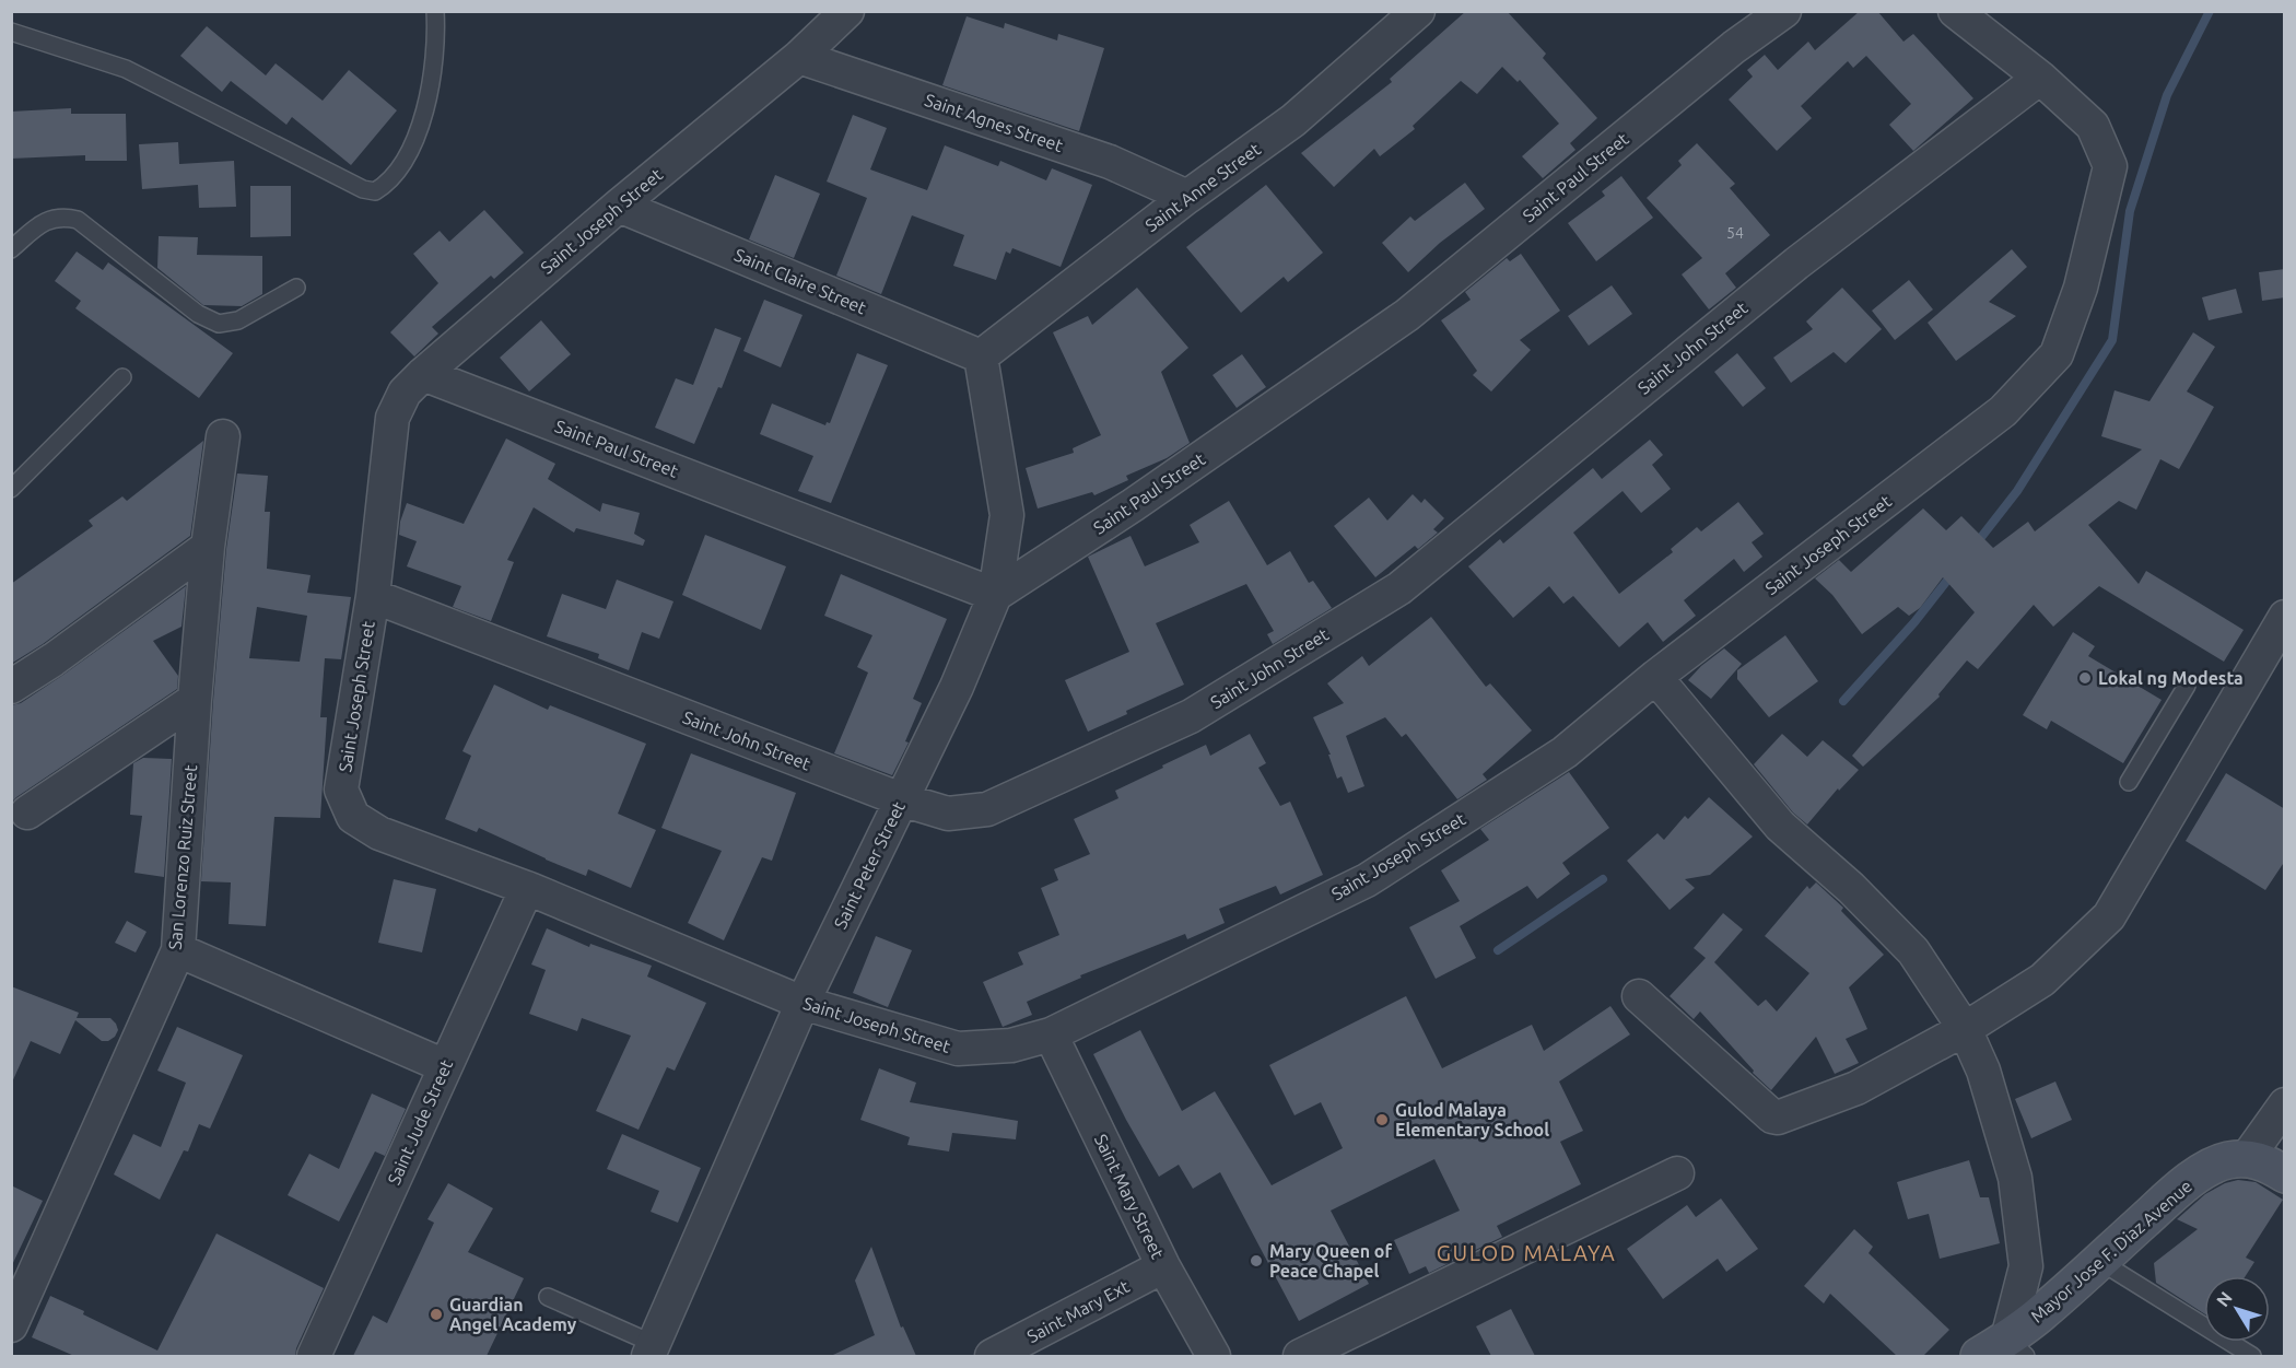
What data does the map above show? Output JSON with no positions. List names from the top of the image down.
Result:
{
  "streets": {
    "main road": ["Mayor Jose F. Diaz Avenue"],
    "street": [
      "Saint Agnes Street",
      "Saint Paul Street",
      "Saint Anne Street",
      "Saint Joseph Street",
      "Saint Claire Street",
      "Saint John Street",
      "San Lorenzo Ruiz Street",
      "Saint Peter Street",
      "Saint Jude Street",
      "Saint Mary Street",
      "Saint Mary Ext"
    ]
  },
  "crossings": [
    ["Saint Agnes Street", "Saint Anne Street"],
    ["Saint Agnes Street", "Saint Joseph Street"],
    ["Saint Paul Street", "Saint Joseph Street"],
    ["Saint Paul Street", "Saint Peter Street"],
    ["Saint Anne Street", "Saint Claire Street"],
    ["Saint Anne Street", "Saint Peter Street"],
    ["Saint Joseph Street", "Saint Claire Street"],
    ["Saint Joseph Street", "Saint John Street"],
    ["Saint Joseph Street", "Saint Peter Street"],
    ["Saint Joseph Street", "Saint Jude Street"],
    ["Saint Joseph Street", "Saint Mary Street"],
    ["Saint Claire Street", "Saint Peter Street"],
    ["Saint John Street", "Saint Peter Street"],
    ["Saint Mary Street", "Saint Mary Ext"]
  ],
  "districts": ["GULOD MALAYA"],
  "places": [
    "Lokal ng Modesta",
    "Gulod Malaya Elementary School",
    "Mary Queen of Peace Chapel",
    "Guardian Angel Academy"
  ],
  "house_numbers": ["54"],
  "north": "top left"
}
